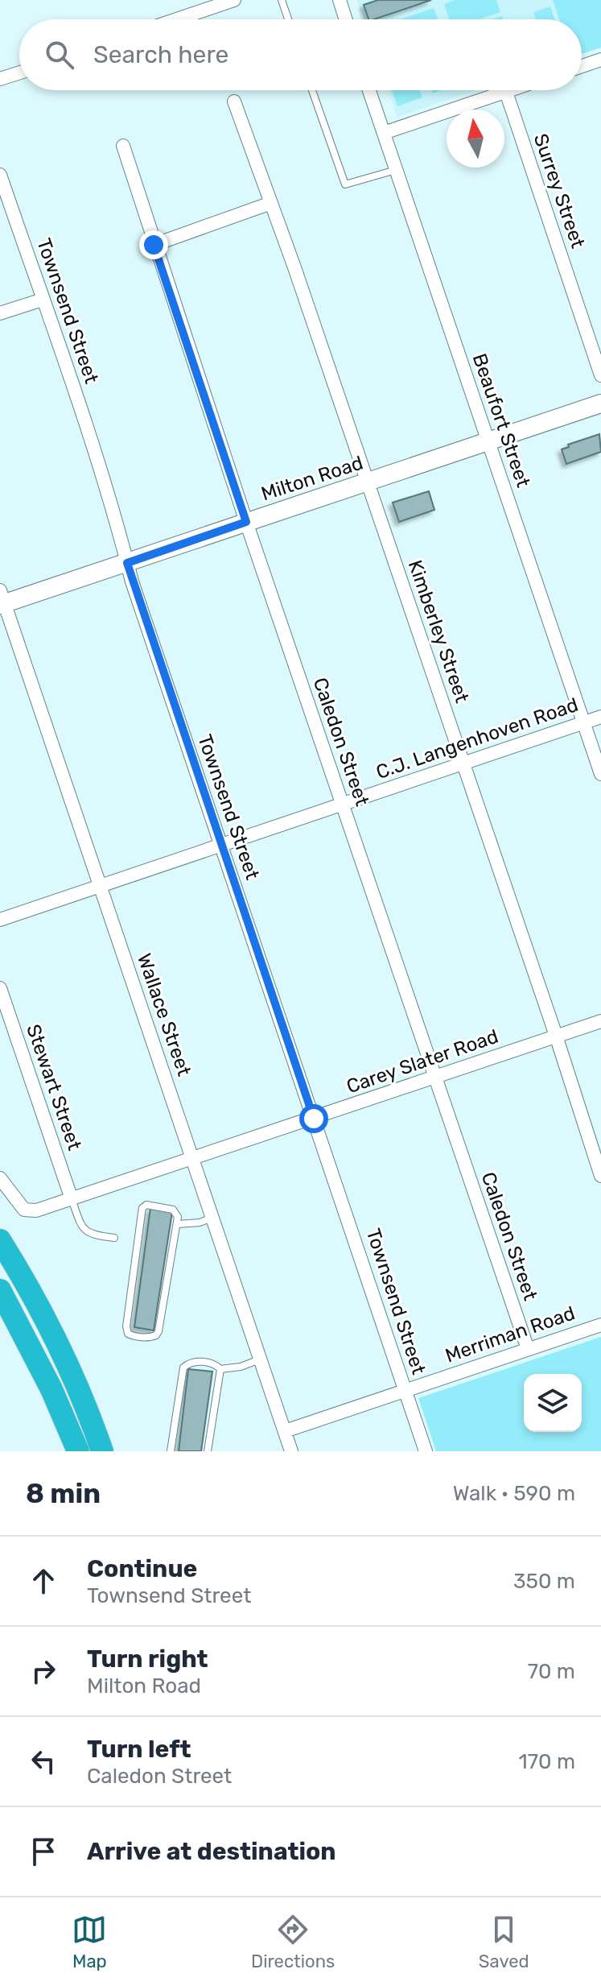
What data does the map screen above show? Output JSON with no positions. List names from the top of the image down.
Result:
{
  "streets": {
    "street": [
      "Surrey Street",
      "Townsend Street",
      "Beaufort Street",
      "Milton Road",
      "Kimberley Street",
      "C.J. Langenhoven Road",
      "Caledon Street",
      "Wallace Street",
      "Carey Slater Road",
      "Stewart Street",
      "Merriman Road"
    ]
  },
  "crossings": [
    ["Townsend Street", "Milton Road"],
    ["Townsend Street", "C.J. Langenhoven Road"],
    ["Townsend Street", "Carey Slater Road"],
    ["Townsend Street", "Merriman Road"],
    ["Beaufort Street", "Milton Road"],
    ["Beaufort Street", "C.J. Langenhoven Road"],
    ["Milton Road", "Kimberley Street"],
    ["Milton Road", "Caledon Street"],
    ["Milton Road", "Wallace Street"],
    ["Kimberley Street", "C.J. Langenhoven Road"],
    ["Kimberley Street", "Carey Slater Road"],
    ["C.J. Langenhoven Road", "Caledon Street"],
    ["C.J. Langenhoven Road", "Wallace Street"],
    ["Caledon Street", "Carey Slater Road"],
    ["Caledon Street", "Merriman Road"],
    ["Wallace Street", "Carey Slater Road"],
    ["Wallace Street", "Merriman Road"],
    ["Carey Slater Road", "Stewart Street"]
  ],
  "north": "top",
  "page": {
    "search": "Search here",
    "heading": ["8 min", "Walk · 590 m"],
    "list": [
      ["Continue", "Townsend Street", "350 m"],
      ["Turn right", "Milton Road", "70 m"],
      ["Turn left", "Caledon Street", "170 m"],
      "Arrive at destination"
    ],
    "nav": ["Map", "Directions", "Saved"]
  }
}
